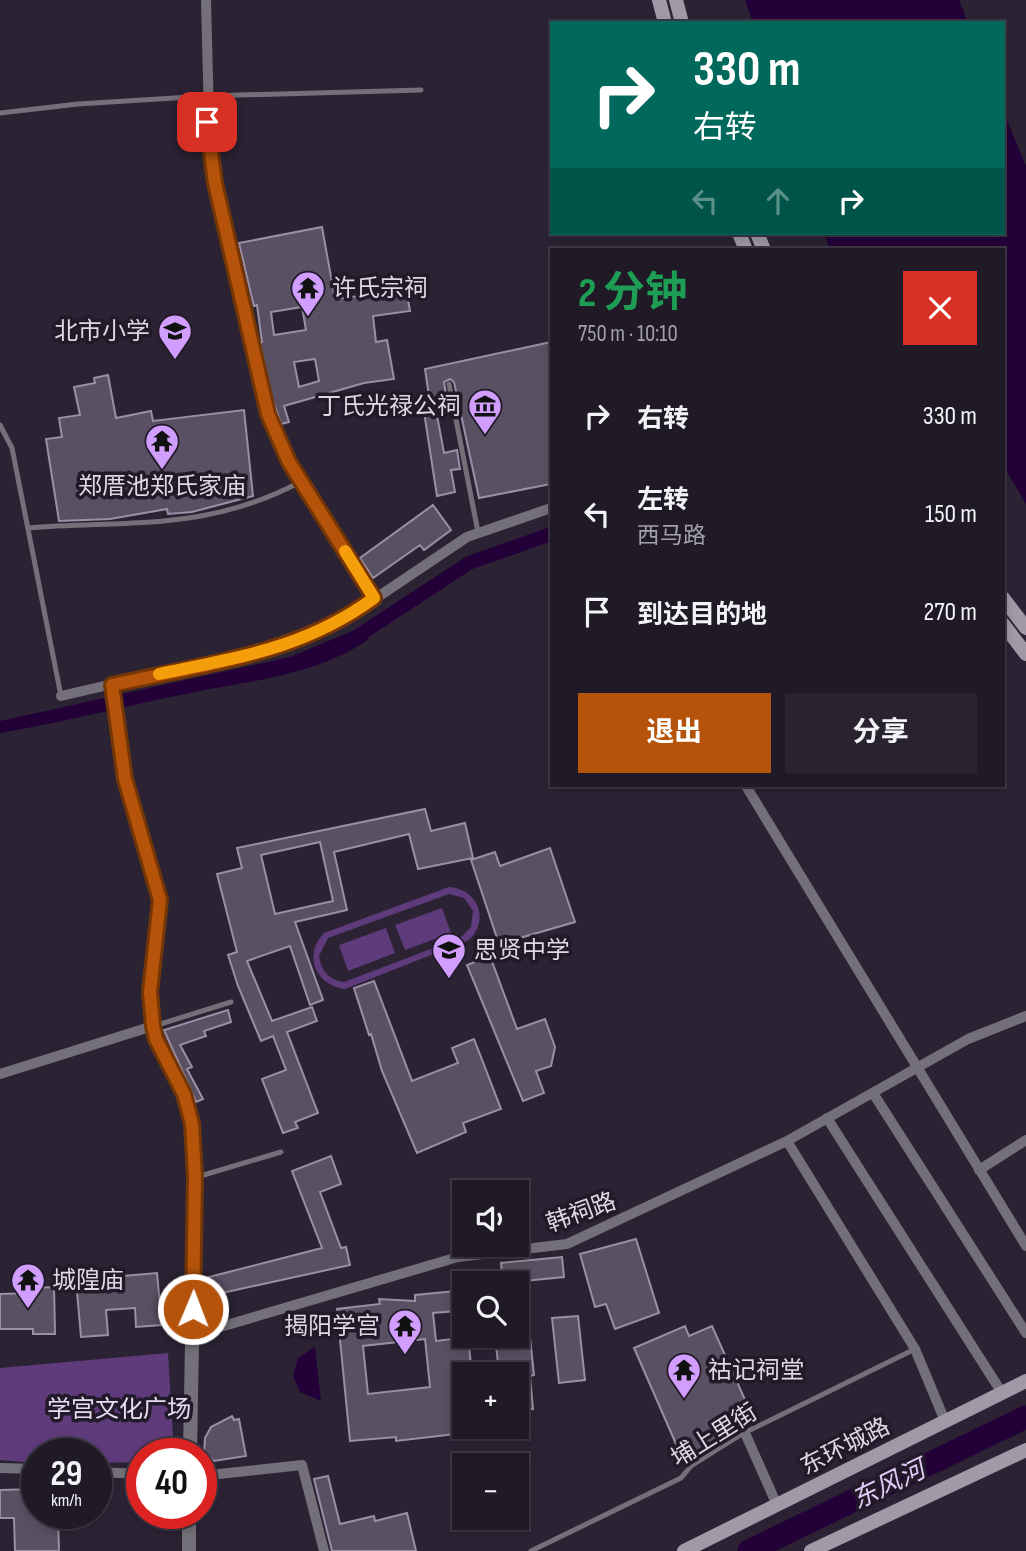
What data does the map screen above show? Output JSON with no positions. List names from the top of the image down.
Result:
{
  "streets": {
    "main road": ["东环城路"],
    "street": ["韩祠路"],
    "lane": ["埔上里街"]
  },
  "water": ["东风河"],
  "parks": ["学宫文化广场"],
  "places": {
    "temple": [
      "许氏宗祠",
      "郑厝池郑氏家庙",
      "城隍庙",
      "揭阳学宫",
      "祜记祠堂"
    ],
    "school or university": ["北市小学", "思贤中学"],
    "museum": ["丁氏光禄公祠"]
  },
  "page": {
    "turn": ["330 m", "右转"],
    "heading": ["2 分钟", "750 m · 10:10"],
    "list": [
      {
        "name": "右转",
        "value": "330 m"
      },
      {
        "name": "左转",
        "note": "西马路",
        "value": "150 m"
      },
      {
        "name": "到达目的地",
        "value": "270 m"
      }
    ],
    "buttons": ["退出", "分享"],
    "map_buttons": ["+", "−"],
    "speed": "29 km/h",
    "limit": "40"
  }
}
